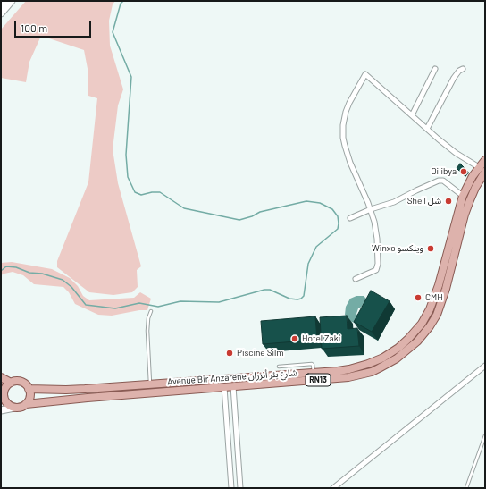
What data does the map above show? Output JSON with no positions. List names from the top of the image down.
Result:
{
  "streets": {
    "main road": ["Avenue Bir Anzarene شارع بئر أنزران", "RN13"]
  },
  "crossings": [
    ["Avenue Bir Anzarene شارع بئر أنزران", "RN13"]
  ],
  "places": [
    "Oilibya",
    "Shell شل",
    "Winxo وينكسو",
    "CMH",
    "Hotel Zaki",
    "Piscine Silm"
  ],
  "scale_bar": "100 m"
}
